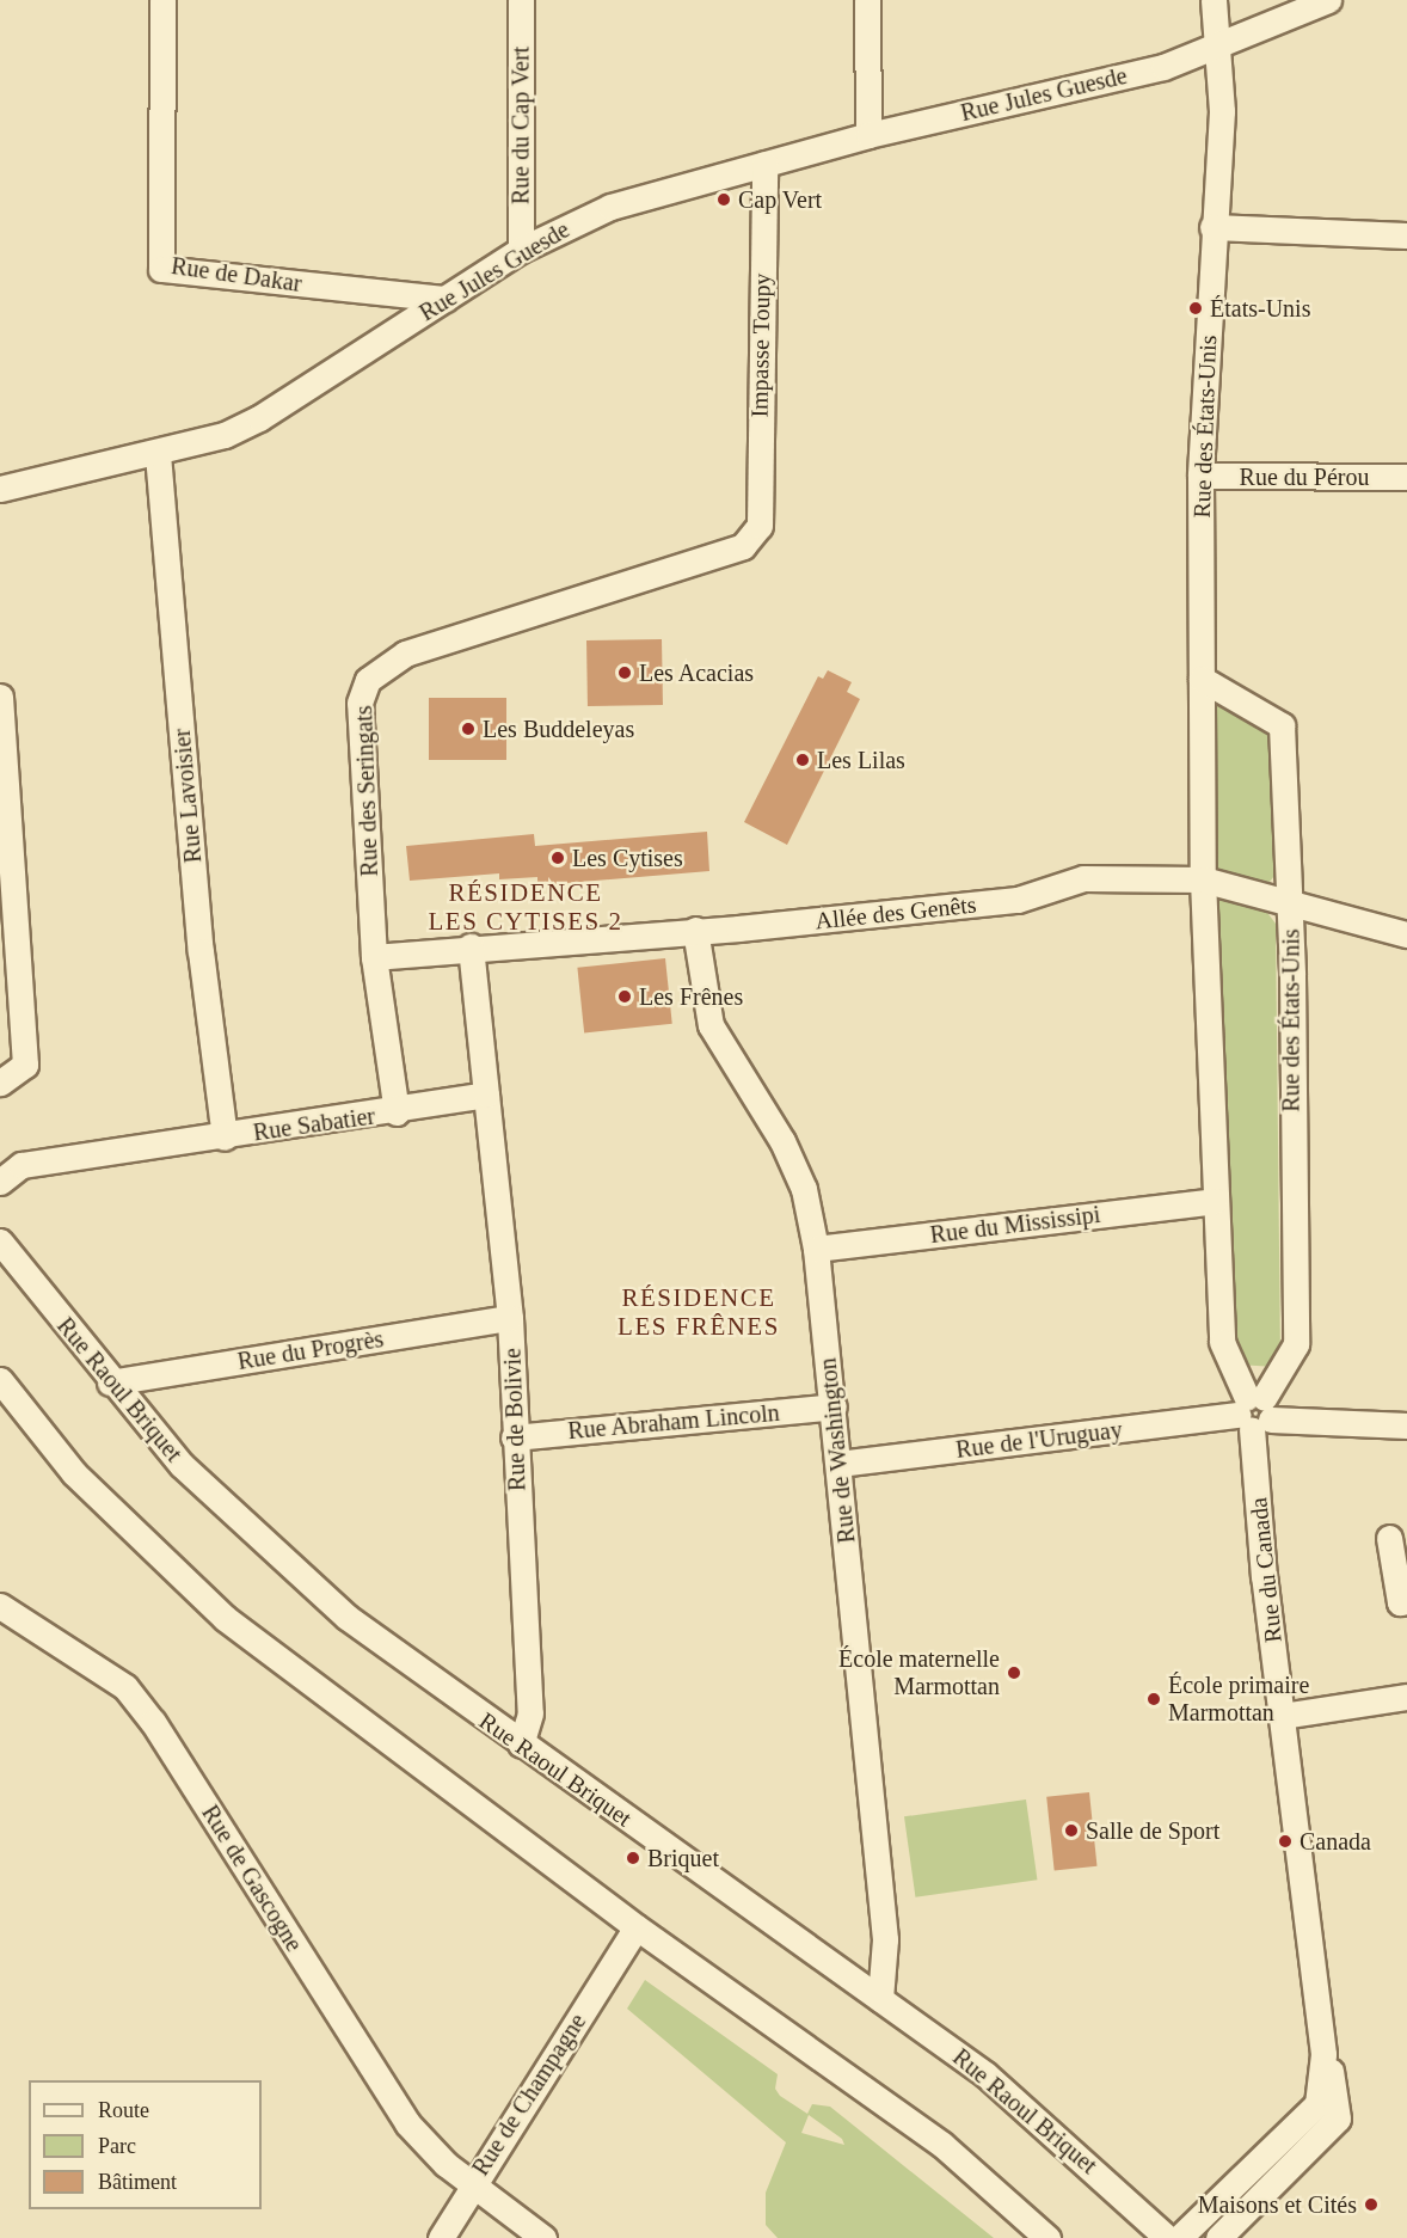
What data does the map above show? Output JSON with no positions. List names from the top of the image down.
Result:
{
  "streets": {
    "street": [
      "Rue Jules Guesde",
      "Rue du Cap Vert",
      "Rue de Dakar",
      "Impasse Toupy",
      "Rue des États-Unis",
      "Rue du Pérou",
      "Rue des Seringats",
      "Rue Lavoisier",
      "Allée des Genêts",
      "Rue Sabatier",
      "Rue du Mississipi",
      "Rue du Progrès",
      "Rue Raoul Briquet",
      "Rue de Bolivie",
      "Rue Abraham Lincoln",
      "Rue de l'Uruguay",
      "Rue de Washington",
      "Rue du Canada",
      "Rue de Gascogne",
      "Rue de Champagne"
    ]
  },
  "crossings": [
    ["Rue Jules Guesde", "Rue du Cap Vert"],
    ["Rue Jules Guesde", "Rue de Dakar"],
    ["Rue Jules Guesde", "Impasse Toupy"],
    ["Rue Jules Guesde", "Rue des États-Unis"],
    ["Rue Jules Guesde", "Rue Lavoisier"],
    ["Impasse Toupy", "Rue des Seringats"],
    ["Rue des États-Unis", "Rue du Pérou"],
    ["Rue des États-Unis", "Allée des Genêts"],
    ["Rue des États-Unis", "Rue du Mississipi"],
    ["Rue des États-Unis", "Rue de l'Uruguay"],
    ["Rue des États-Unis", "Rue du Canada"],
    ["Rue des Seringats", "Allée des Genêts"],
    ["Rue des Seringats", "Rue Sabatier"],
    ["Rue Lavoisier", "Rue Sabatier"],
    ["Allée des Genêts", "Rue de Washington"],
    ["Rue Sabatier", "Rue de Bolivie"],
    ["Rue du Mississipi", "Rue de Washington"],
    ["Rue du Progrès", "Rue Raoul Briquet"],
    ["Rue du Progrès", "Rue de Bolivie"],
    ["Rue Raoul Briquet", "Rue de Bolivie"],
    ["Rue Raoul Briquet", "Rue de Washington"],
    ["Rue de Bolivie", "Rue Abraham Lincoln"],
    ["Rue Abraham Lincoln", "Rue de Washington"],
    ["Rue de l'Uruguay", "Rue de Washington"],
    ["Rue de l'Uruguay", "Rue du Canada"],
    ["Rue de Gascogne", "Rue de Champagne"]
  ],
  "districts": ["RÉSIDENCE LES CYTISES 2", "RÉSIDENCE LES FRÊNES"],
  "places": [
    "Cap Vert",
    "États-Unis",
    "Les Acacias",
    "Les Buddeleyas",
    "Les Lilas",
    "Les Cytises",
    "Les Frênes",
    "École maternelle Marmottan",
    "École primaire Marmottan",
    "Salle de Sport",
    "Canada",
    "Briquet",
    "Maisons et Cités"
  ],
  "legend": ["Route", "Parc", "Bâtiment"]
}
